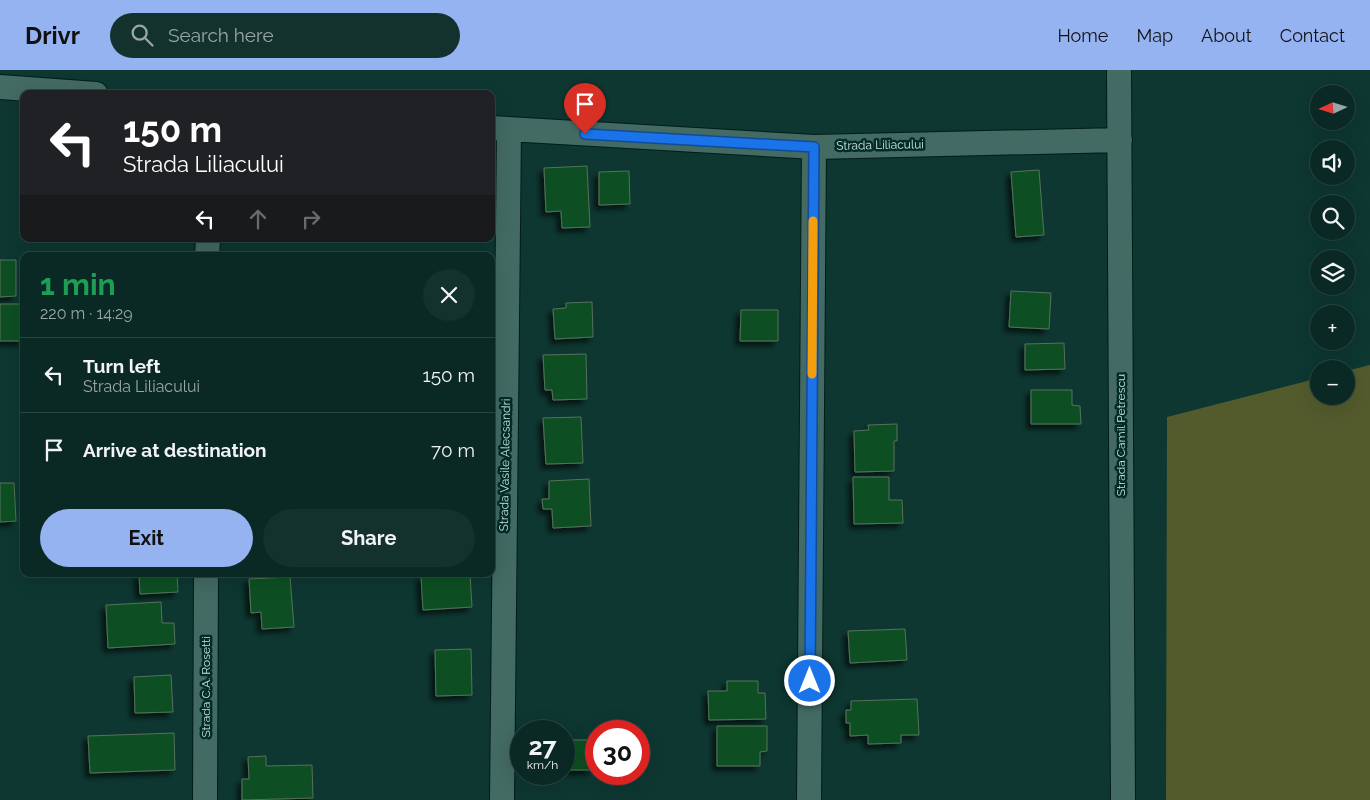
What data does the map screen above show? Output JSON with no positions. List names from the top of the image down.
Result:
{
  "streets": {
    "street": [
      "Strada Liliacului",
      "Strada Camil Petrescu",
      "Strada Vasile Alecsandri",
      "Strada C.A. Rosetti"
    ]
  },
  "crossings": [
    ["Strada Liliacului", "Strada Camil Petrescu"],
    ["Strada Liliacului", "Strada Vasile Alecsandri"]
  ],
  "north": "left",
  "page": {
    "header": "Drivr",
    "search": "Search here",
    "nav": [
      "Home",
      "Map",
      "About",
      "Contact"
    ],
    "map_buttons": ["+", "−"],
    "turn": ["150 m", "Strada Liliacului"],
    "heading": ["1 min", "220 m · 14:29"],
    "list": [
      {
        "name": "Turn left",
        "note": "Strada Liliacului",
        "value": "150 m"
      },
      {
        "name": "Arrive at destination",
        "value": "70 m"
      }
    ],
    "buttons": ["Exit", "Share"],
    "speed": "27 km/h",
    "limit": "30"
  }
}
